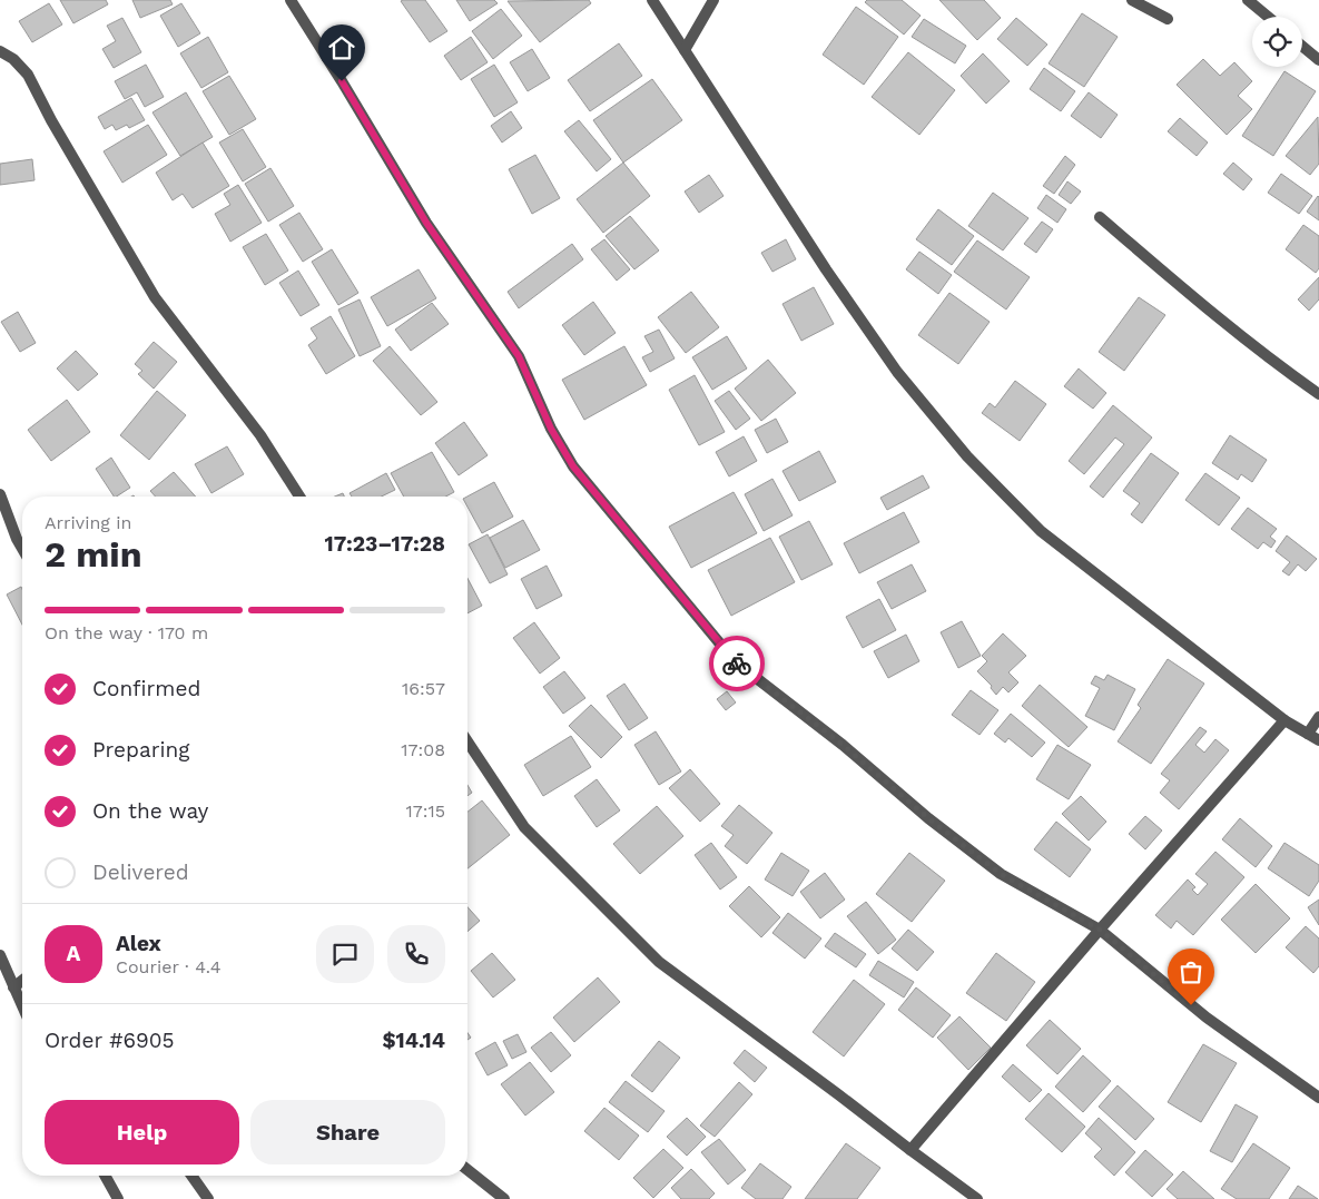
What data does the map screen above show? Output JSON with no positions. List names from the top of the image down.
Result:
{
  "page": {
    "heading": ["2 min", "Arriving in", "17:23–17:28"],
    "panel": [
      "Alex",
      "Courier · 4.4",
      "Order #6905",
      "$14.14"
    ],
    "bar": "On the way · 170 m",
    "list": [
      ["Confirmed", "16:57"],
      ["Preparing", "17:08"],
      ["On the way", "17:15"],
      "Delivered"
    ],
    "round": "A",
    "buttons": ["Help", "Share"]
  }
}
